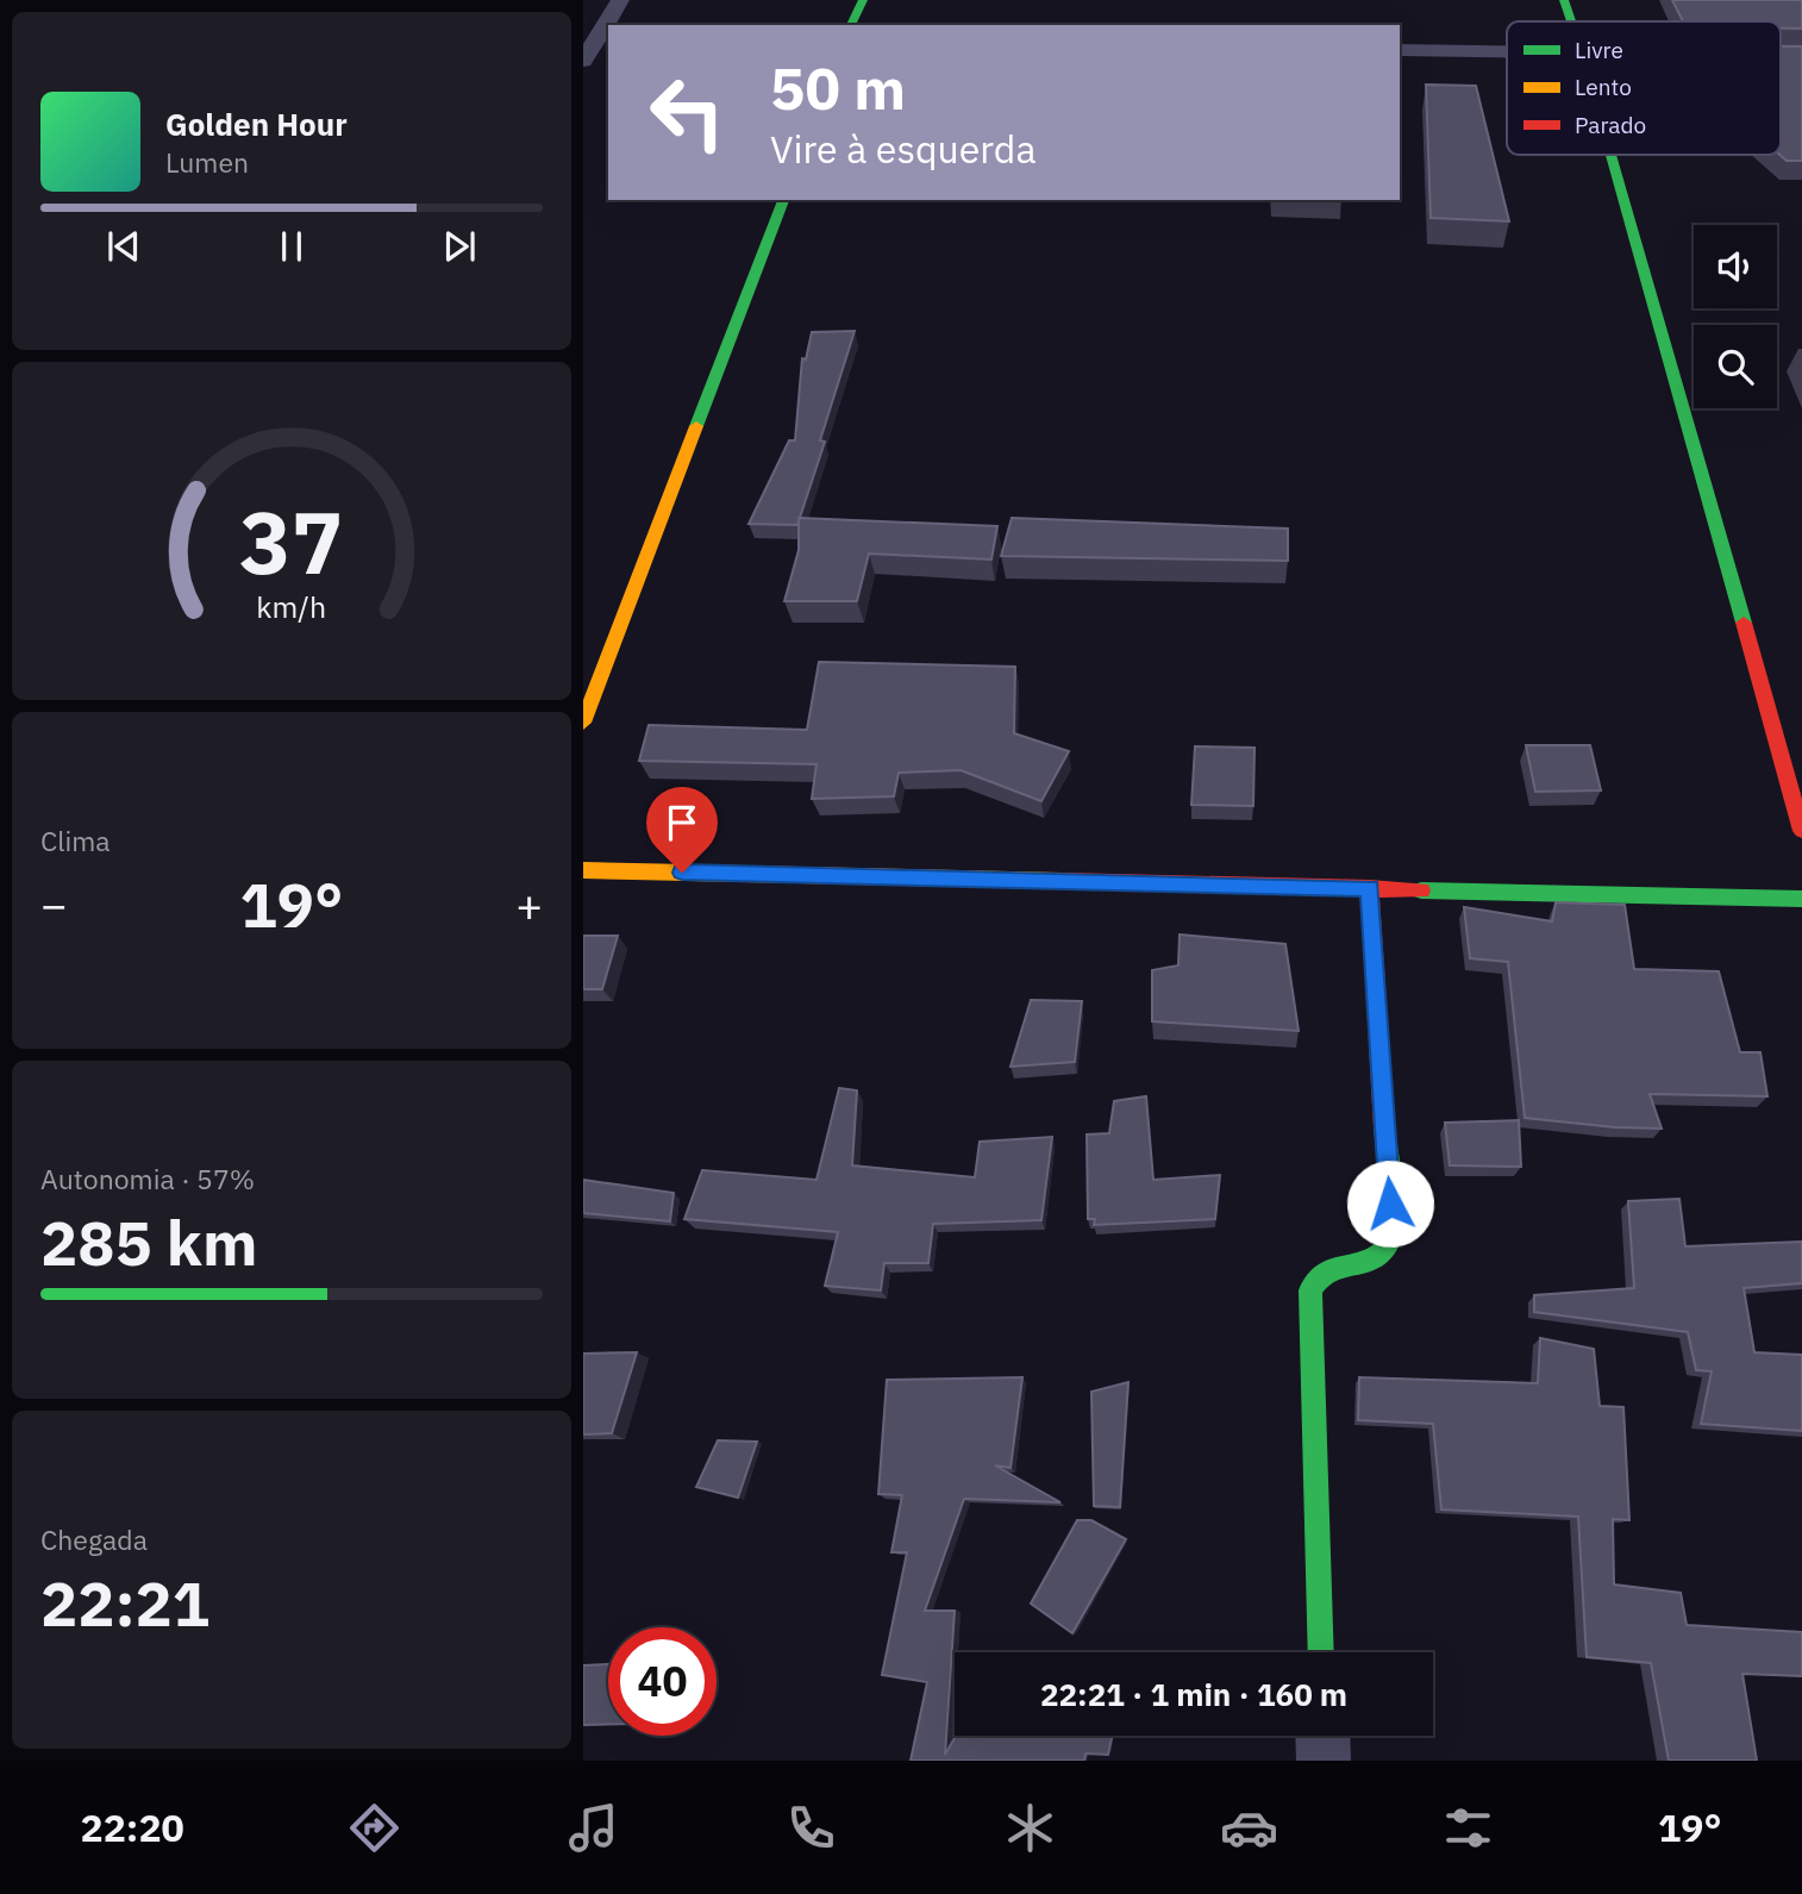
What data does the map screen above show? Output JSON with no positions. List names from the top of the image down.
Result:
{
  "legend": ["Livre", "Lento", "Parado"],
  "page": {
    "turn": ["50 m", "Vire à esquerda"],
    "song": ["Golden Hour", "Lumen"],
    "tile": [
      "Clima",
      ["Autonomia · 57%", "285 km"],
      ["Chegada", "22:21"]
    ],
    "heat": ["−", "19°", "+"],
    "limit": "40",
    "trip": "22:21 · 1 min · 160 m",
    "tabs": ["22:20", "19°"],
    "gauge": ["37", "km/h"]
  }
}
